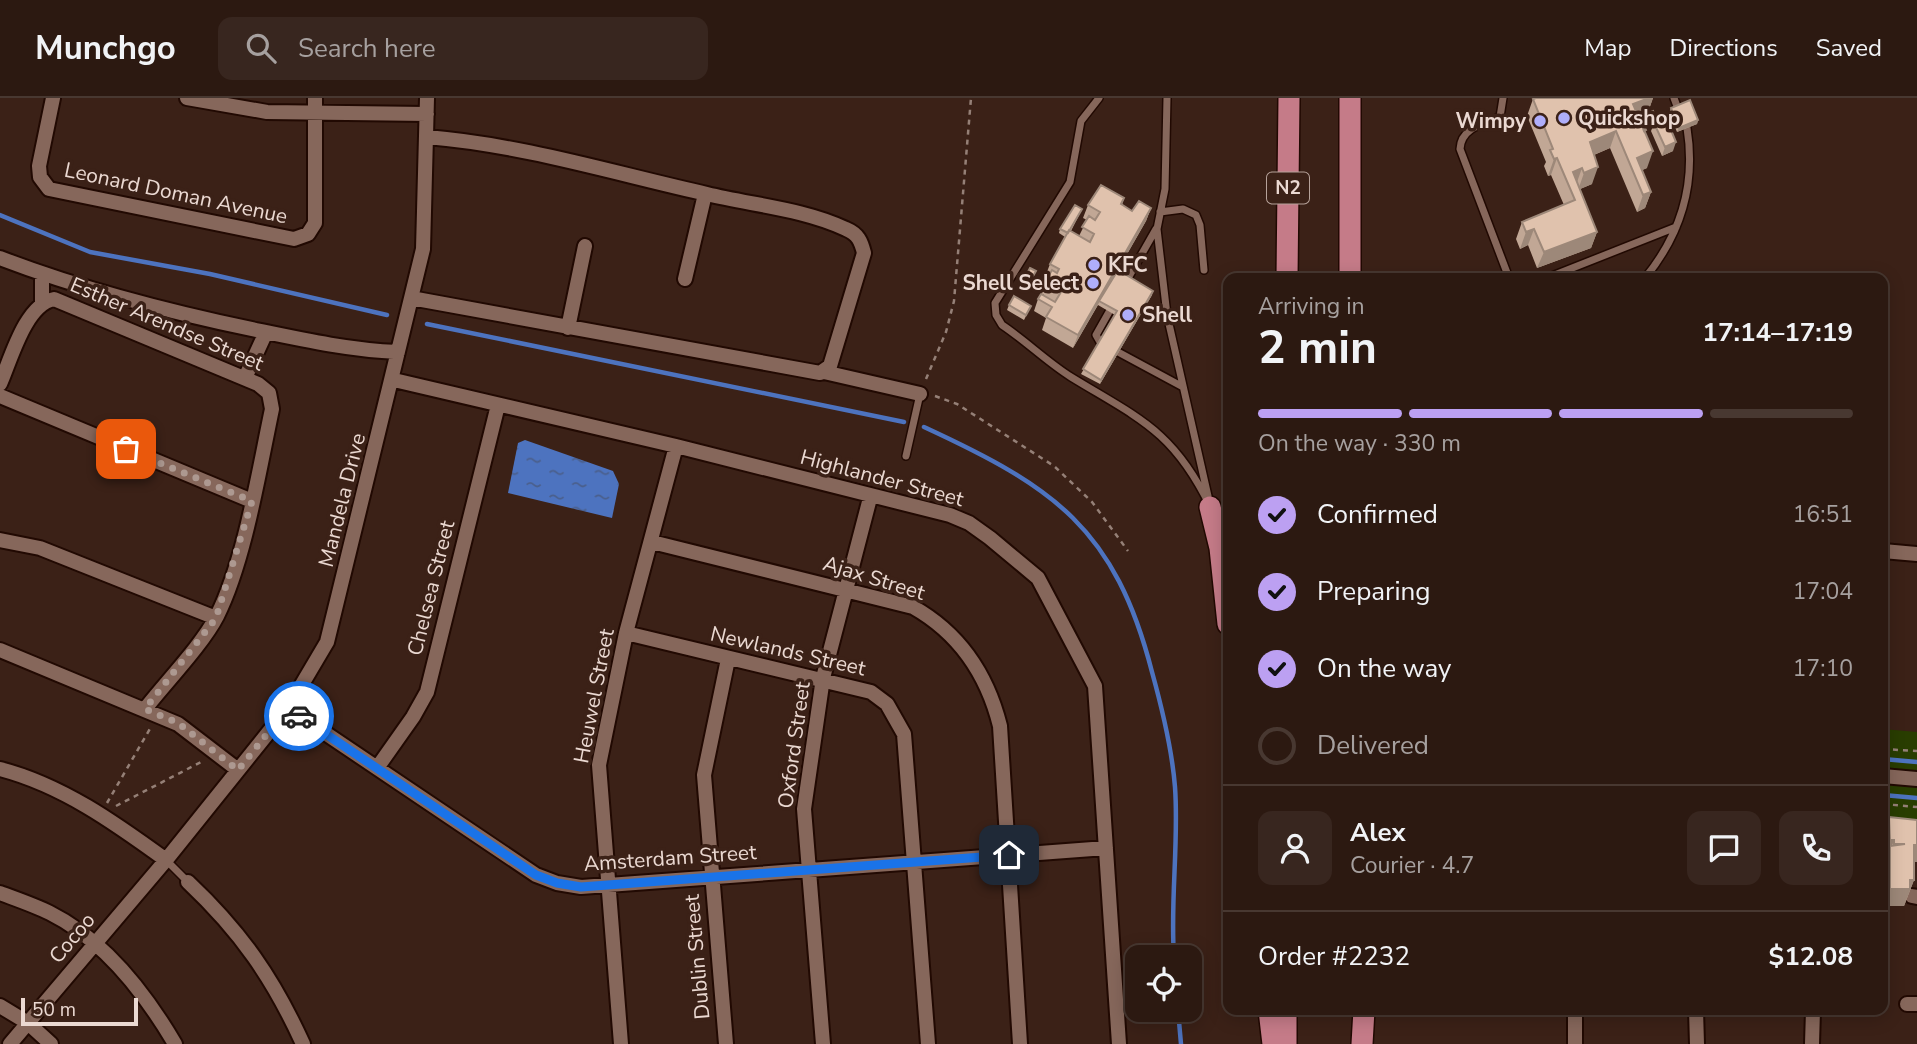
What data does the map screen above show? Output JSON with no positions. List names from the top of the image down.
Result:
{
  "streets": {
    "highway": ["N2"],
    "street": [
      "Leonard Doman Avenue",
      "Esther Arendse Street",
      "Highlander Street",
      "Mandela Drive",
      "Ajax Street",
      "Chelsea Street",
      "Newlands Street",
      "Heuwel Street",
      "Oxford Street",
      "Amsterdam Street",
      "Cocoo",
      "Dublin Street"
    ]
  },
  "crossings": [
    ["Highlander Street", "Mandela Drive"],
    ["Highlander Street", "Chelsea Street"],
    ["Highlander Street", "Heuwel Street"],
    ["Highlander Street", "Oxford Street"],
    ["Highlander Street", "Amsterdam Street"],
    ["Mandela Drive", "Amsterdam Street"],
    ["Mandela Drive", "Cocoo"],
    ["Ajax Street", "Heuwel Street"],
    ["Ajax Street", "Oxford Street"],
    ["Ajax Street", "Amsterdam Street"],
    ["Chelsea Street", "Amsterdam Street"],
    ["Newlands Street", "Heuwel Street"],
    ["Newlands Street", "Oxford Street"],
    ["Newlands Street", "Amsterdam Street"],
    ["Newlands Street", "Dublin Street"],
    ["Heuwel Street", "Amsterdam Street"],
    ["Oxford Street", "Amsterdam Street"],
    ["Amsterdam Street", "Dublin Street"]
  ],
  "places": [
    "Quickshop",
    "Wimpy",
    "KFC",
    "Shell Select",
    "Shell"
  ],
  "scale_bar": "50 m",
  "page": {
    "header": "Munchgo",
    "search": "Search here",
    "nav": ["Map", "Directions", "Saved"],
    "heading": ["2 min", "Arriving in", "17:14–17:19"],
    "panel": [
      "Alex",
      "Courier · 4.7",
      "Order #2232",
      "$12.08"
    ],
    "bar": "On the way · 330 m",
    "list": [
      ["Confirmed", "16:51"],
      ["Preparing", "17:04"],
      ["On the way", "17:10"],
      "Delivered"
    ],
    "scale": "50 m"
  }
}
